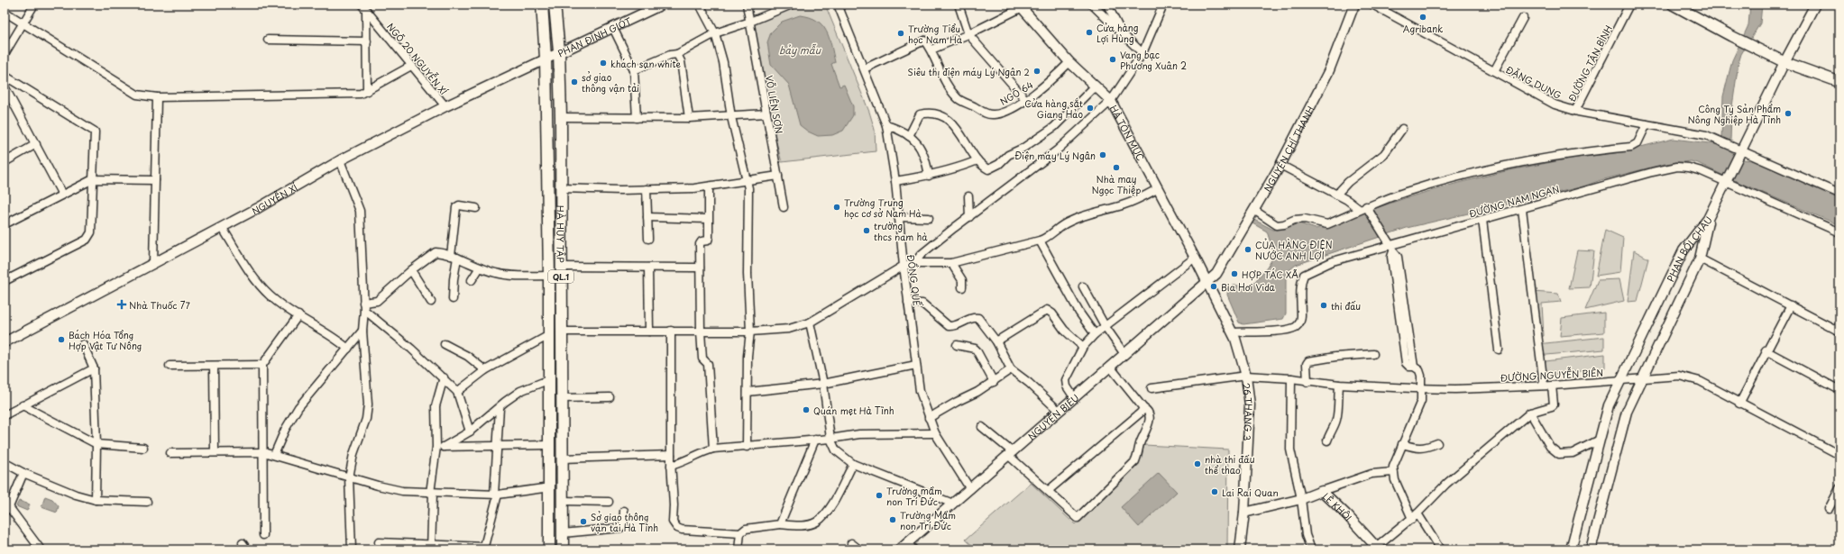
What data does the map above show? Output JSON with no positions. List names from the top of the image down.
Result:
{
  "streets": {
    "main road": ["HÀ HUY TẬP", "QL.1"],
    "street": [
      "PHAN ĐÌNH GIÓT",
      "NGÕ 20 NGUYỄN XÍ",
      "ĐƯỜNG TÂN BÌNH",
      "ĐẶNG DUNG",
      "NGÕ 64",
      "VÕ LIÊN SƠN",
      "HÀ TÔN MỤC",
      "NGUYỄN CHÍ THANH",
      "NGUYỄN XÍ",
      "ĐƯỜNG NAM NGẠN",
      "PHAN BỘI CHÂU",
      "ĐỒNG QUẾ",
      "ĐƯỜNG NGUYỄN BIÊN",
      "26 THÁNG 3",
      "NGUYỄN BIỂU",
      "LÊ KHÔI"
    ]
  },
  "crossings": [
    ["PHAN ĐÌNH GIÓT", "NGUYỄN XÍ"],
    ["PHAN ĐÌNH GIÓT", "HÀ HUY TẬP"],
    ["NGÕ 20 NGUYỄN XÍ", "NGUYỄN XÍ"],
    ["ĐƯỜNG TÂN BÌNH", "ĐẶNG DUNG"],
    ["NGÕ 64", "HÀ TÔN MỤC"],
    ["HÀ TÔN MỤC", "NGUYỄN CHÍ THANH"],
    ["HÀ TÔN MỤC", "26 THÁNG 3"],
    ["HÀ TÔN MỤC", "NGUYỄN BIỂU"],
    ["NGUYỄN CHÍ THANH", "26 THÁNG 3"],
    ["NGUYỄN CHÍ THANH", "NGUYỄN BIỂU"],
    ["NGUYỄN XÍ", "HÀ HUY TẬP"],
    ["ĐƯỜNG NAM NGẠN", "26 THÁNG 3"],
    ["PHAN BỘI CHÂU", "ĐƯỜNG NGUYỄN BIÊN"],
    ["ĐỒNG QUẾ", "NGUYỄN BIỂU"],
    ["ĐƯỜNG NGUYỄN BIÊN", "26 THÁNG 3"],
    ["26 THÁNG 3", "NGUYỄN BIỂU"],
    ["26 THÁNG 3", "LÊ KHÔI"]
  ],
  "water": ["bảy mẫu"],
  "places": {
    "other": [
      "Agribank",
      "Cửa hàng Lợi Hùng",
      "Trường Tiểu học Nam Hà",
      "Vang bạc Phương Xuân 2",
      "khách sạn white",
      "Siêu thị điện máy Lý Ngân 2",
      "sở giao thông vận tải",
      "Cửa hàng sắt Giang Hảo",
      "Công Ty Sản Phẩm Nông Nghiệp Hà Tĩnh",
      "Điện máy Lý Ngân",
      "Nhà may Ngọc Thiệp",
      "Trường Trung học cơ sở Nam Hà",
      "trường thcs nam hà",
      "CỦA HÀNG ĐIỆN NƯỚC ANH LỢI",
      "HỢP TÁC XÃ",
      "Bia Hơi Vida",
      "thi đấu",
      "Bách Hóa Tổng Hợp Vật Tư Nông",
      "Quán mẹt Hà Tĩnh",
      "nhà thi đấu thể thao",
      "Lai Rai Quan",
      "Trường mầm non Trí Đức",
      "Trường Mầm non Trí Đức",
      "Sở giao thông vận tải Hà Tĩnh"
    ],
    "health": ["Nhà Thuốc 77"]
  }
}
